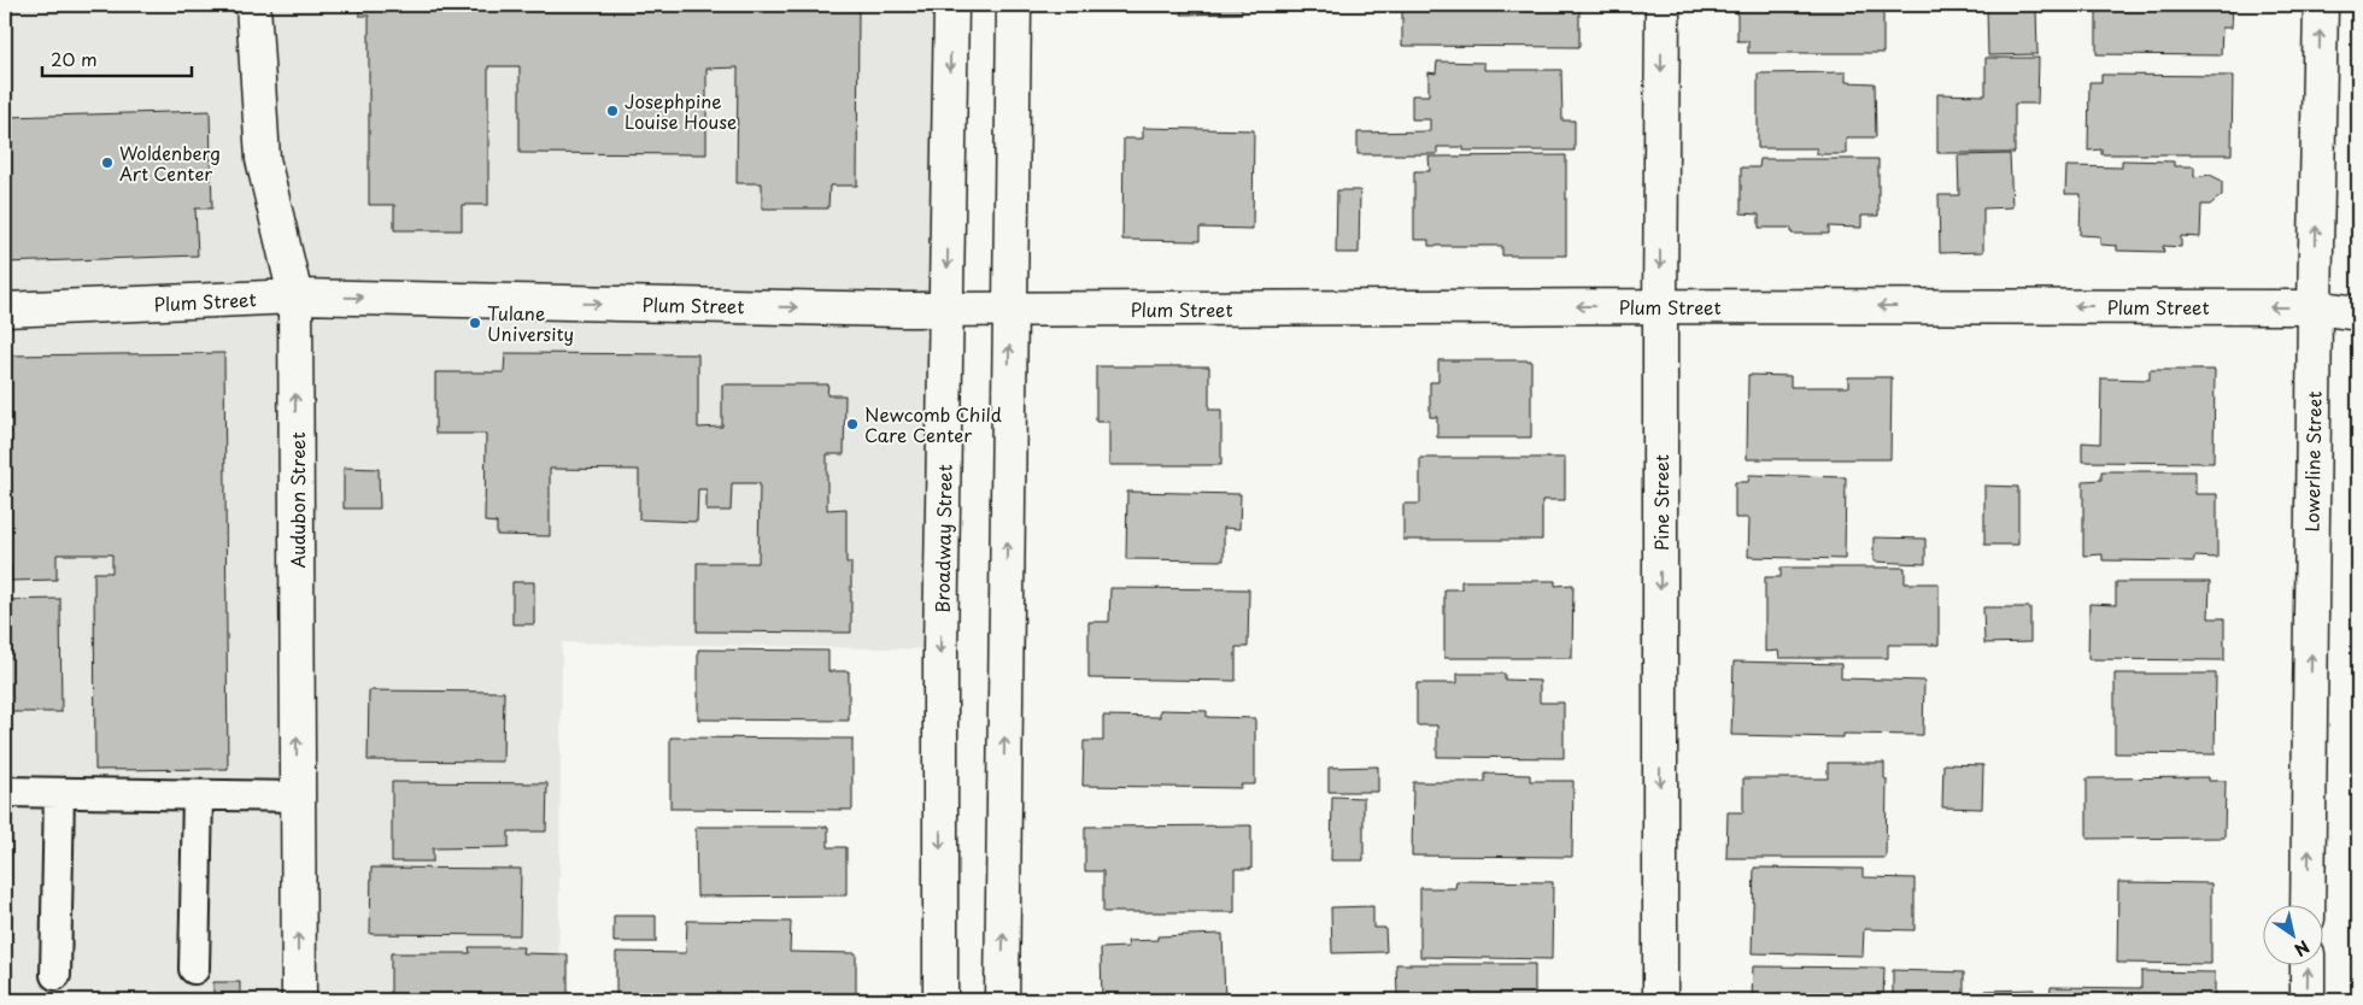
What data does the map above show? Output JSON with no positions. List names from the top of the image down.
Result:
{
  "streets": {
    "street": [
      "Plum Street",
      "Lowerline Street",
      "Audubon Street",
      "Pine Street",
      "Broadway Street"
    ]
  },
  "crossings": [
    ["Plum Street", "Lowerline Street"],
    ["Plum Street", "Audubon Street"],
    ["Plum Street", "Pine Street"],
    ["Plum Street", "Broadway Street"]
  ],
  "one_way": ["Lowerline Street", "Audubon Street", "Pine Street"],
  "places": [
    "Josephpine Louise House",
    "Woldenberg Art Center",
    "Tulane University",
    "Newcomb Child Care Center"
  ],
  "scale_bar": "20 m",
  "north": "bottom right"
}
